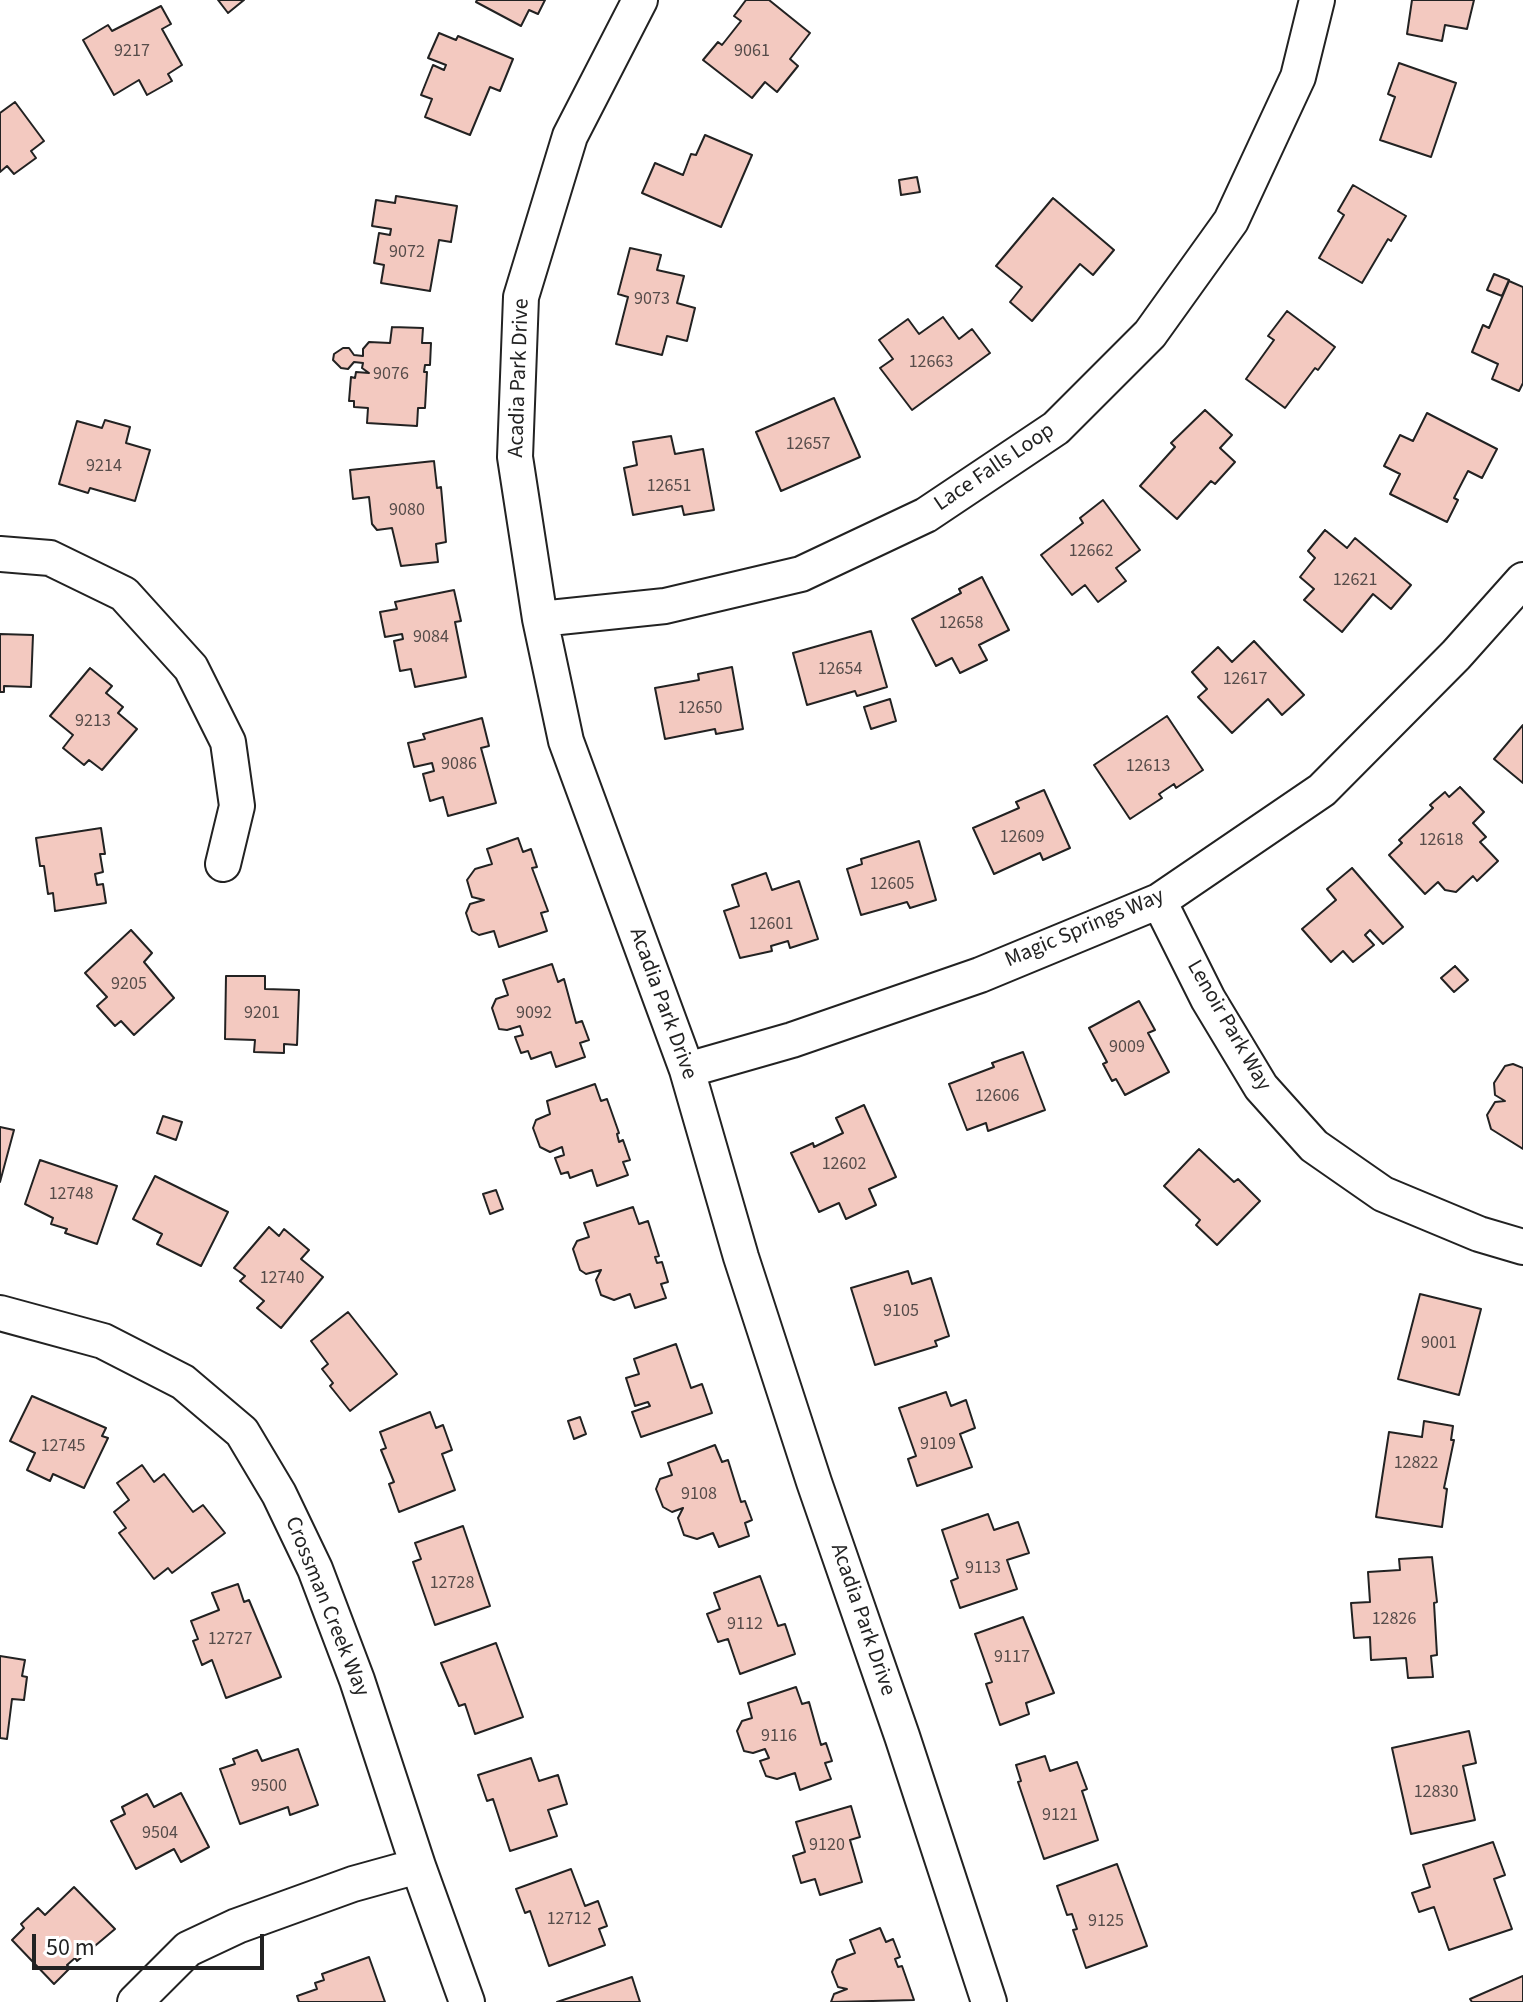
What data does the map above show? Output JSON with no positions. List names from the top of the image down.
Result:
{
  "streets": {
    "street": [
      "Acadia Park Drive",
      "Lace Falls Loop",
      "Magic Springs Way",
      "Lenoir Park Way",
      "Crossman Creek Way"
    ]
  },
  "crossings": [
    ["Acadia Park Drive", "Lace Falls Loop"],
    ["Acadia Park Drive", "Magic Springs Way"],
    ["Magic Springs Way", "Lenoir Park Way"]
  ],
  "house_numbers": [
    "9217",
    "9061",
    "9072",
    "9073",
    "12663",
    "9076",
    "12657",
    "9214",
    "12651",
    "9080",
    "12662",
    "12621",
    "12658",
    "9084",
    "12654",
    "12617",
    "12650",
    "9213",
    "9086",
    "12613",
    "12609",
    "12618",
    "12605",
    "12601",
    "9205",
    "9201",
    "9092",
    "9009",
    "12606",
    "12602",
    "12748",
    "12740",
    "9105",
    "9001",
    "9109",
    "12745",
    "12822",
    "9108",
    "9113",
    "12728",
    "12826",
    "9112",
    "12727",
    "9117",
    "9116",
    "9500",
    "12830",
    "9121",
    "9504",
    "9120",
    "12712",
    "9125"
  ],
  "scale_bar": "50 m"
}
